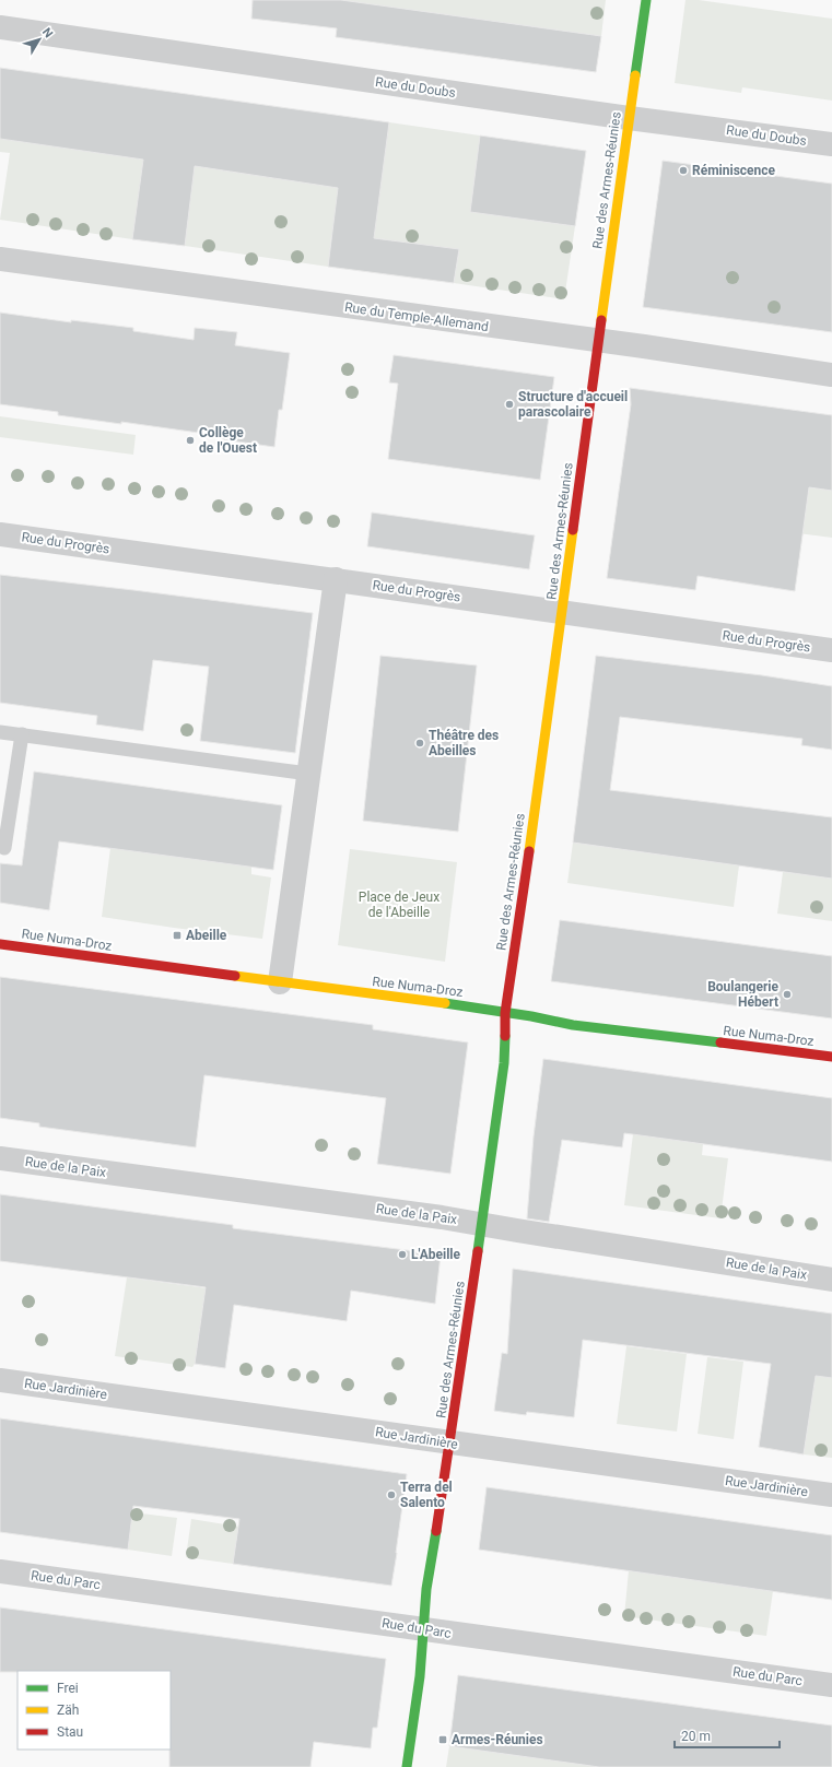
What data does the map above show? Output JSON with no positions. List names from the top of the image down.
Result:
{
  "streets": {
    "street": [
      "Rue du Doubs",
      "Rue des Armes-Réunies",
      "Rue du Temple-Allemand",
      "Rue du Progrès",
      "Rue Numa-Droz",
      "Rue de la Paix",
      "Rue Jardinière",
      "Rue du Parc"
    ]
  },
  "crossings": [
    ["Rue du Doubs", "Rue des Armes-Réunies"],
    ["Rue des Armes-Réunies", "Rue du Temple-Allemand"],
    ["Rue des Armes-Réunies", "Rue du Progrès"],
    ["Rue des Armes-Réunies", "Rue Numa-Droz"],
    ["Rue des Armes-Réunies", "Rue de la Paix"],
    ["Rue des Armes-Réunies", "Rue Jardinière"],
    ["Rue des Armes-Réunies", "Rue du Parc"]
  ],
  "parks": ["Place de Jeux de l'Abeille"],
  "places": {
    "other": [
      "Réminiscence",
      "Structure d'accueil parascolaire",
      "Collège de l'Ouest",
      "Théâtre des Abeilles",
      "Boulangerie Hébert",
      "L'Abeille",
      "Terra del Salento"
    ],
    "transit": ["Abeille", "Armes-Réunies"]
  },
  "legend": ["Frei", "Zäh", "Stau"],
  "scale_bar": "20 m",
  "north": "top right"
}
